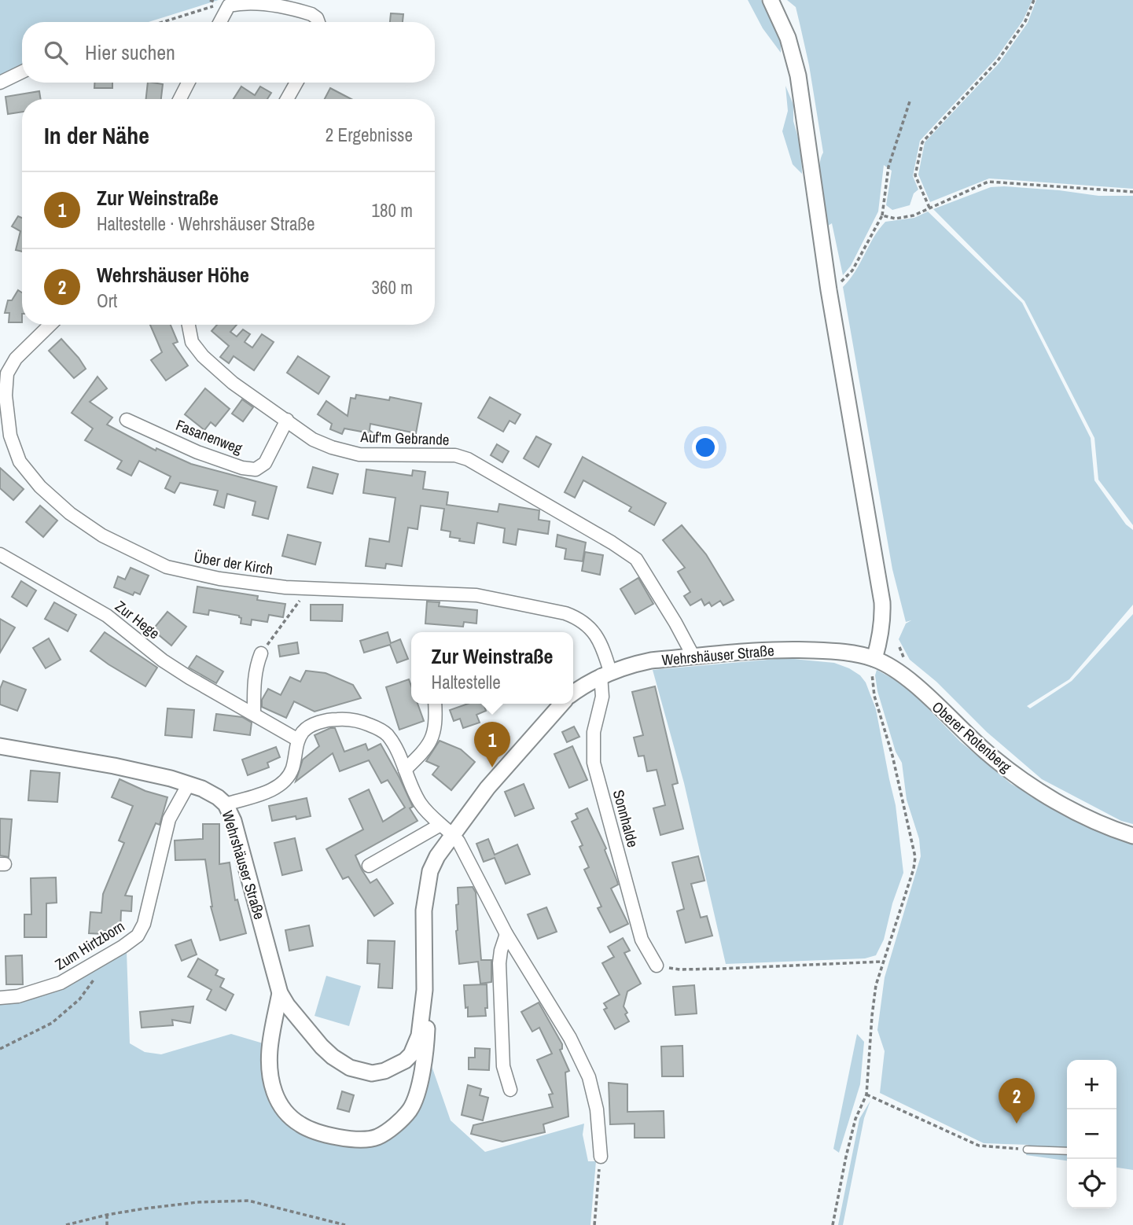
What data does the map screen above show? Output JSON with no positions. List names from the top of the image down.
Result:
{
  "streets": {
    "street": [
      "Fasanenweg",
      "Auf'm Gebrande",
      "Über der Kirch",
      "Zur Hege",
      "Wehrshäuser Straße",
      "Oberer Rotenberg",
      "Sonnhalde",
      "Zum Hirtzborn"
    ]
  },
  "crossings": [
    ["Fasanenweg", "Auf'm Gebrande"],
    ["Auf'm Gebrande", "Wehrshäuser Straße"],
    ["Über der Kirch", "Wehrshäuser Straße"],
    ["Über der Kirch", "Sonnhalde"],
    ["Wehrshäuser Straße", "Oberer Rotenberg"],
    ["Wehrshäuser Straße", "Sonnhalde"],
    ["Wehrshäuser Straße", "Zum Hirtzborn"]
  ],
  "page": {
    "search": "Hier suchen",
    "heading": ["In der Nähe", "2 Ergebnisse"],
    "list": [
      {
        "mark": "1",
        "name": "Zur Weinstraße",
        "note": "Haltestelle · Wehrshäuser Straße",
        "value": "180 m"
      },
      {
        "mark": "2",
        "name": "Wehrshäuser Höhe",
        "note": "Ort",
        "value": "360 m"
      }
    ],
    "popup": ["Zur Weinstraße", "Haltestelle"],
    "pins": ["1", "2"],
    "map_buttons": ["+", "−"]
  }
}
